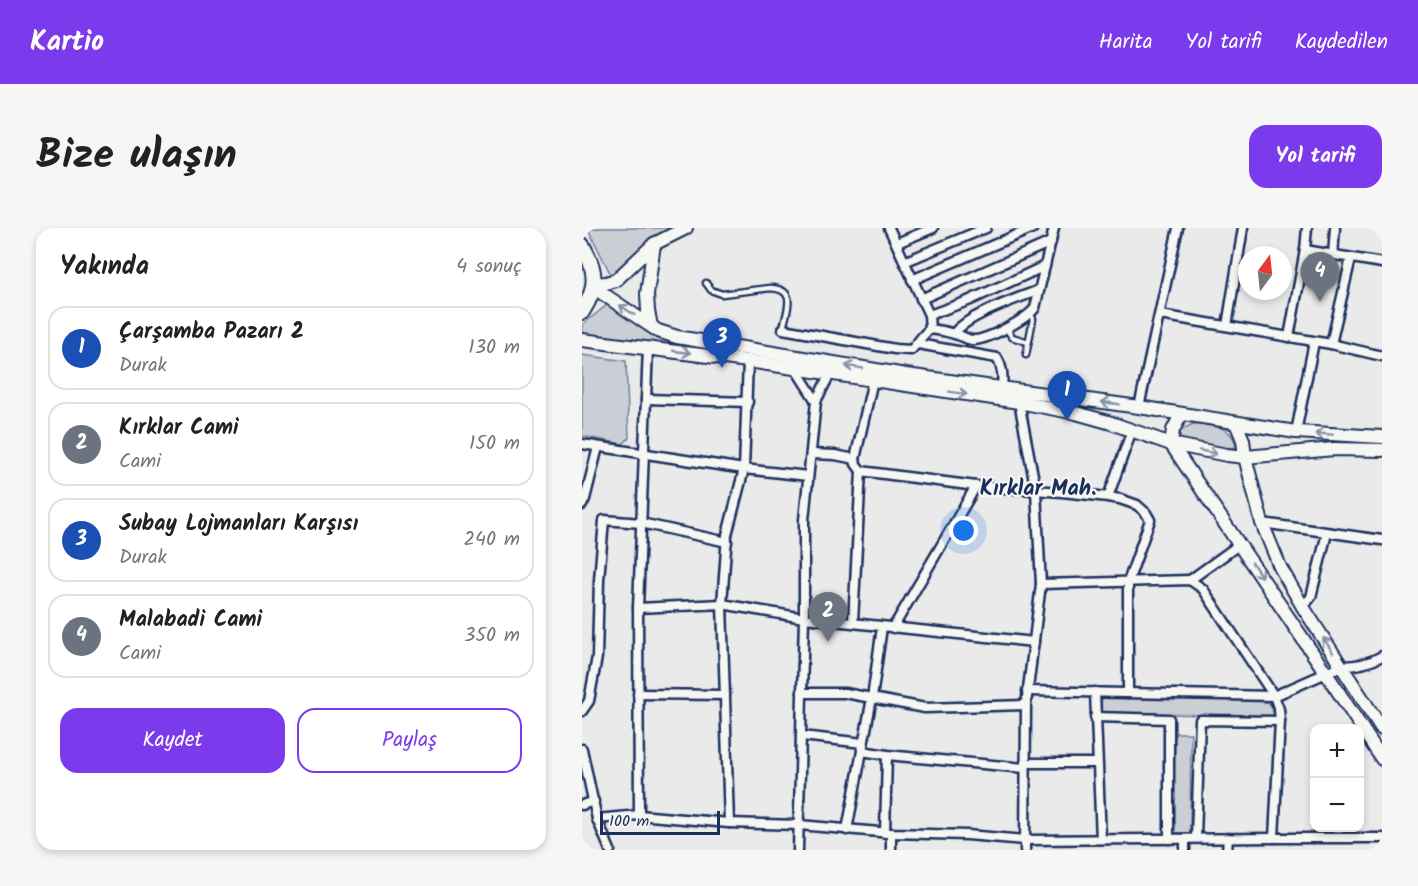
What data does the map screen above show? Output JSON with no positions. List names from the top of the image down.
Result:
{
  "districts": ["Kırklar Mah."],
  "scale_bar": "100 m",
  "north": "top",
  "page": {
    "header": "Kartio",
    "nav": ["Harita", "Yol tarifi", "Kaydedilen"],
    "title": "Bize ulaşın",
    "buttons": [
      "Yol tarifi",
      ["Kaydet", "Paylaş"]
    ],
    "heading": ["Yakında", "4 sonuç"],
    "pins": [
      "4",
      "3",
      "1",
      "2"
    ],
    "list": [
      {
        "mark": "1",
        "name": "Çarşamba Pazarı 2",
        "note": "Durak",
        "value": "130 m"
      },
      {
        "mark": "2",
        "name": "Kırklar Cami",
        "note": "Cami",
        "value": "150 m"
      },
      {
        "mark": "3",
        "name": "Subay Lojmanları Karşısı",
        "note": "Durak",
        "value": "240 m"
      },
      {
        "mark": "4",
        "name": "Malabadi Cami",
        "note": "Cami",
        "value": "350 m"
      }
    ],
    "map_buttons": ["+", "−"],
    "scale": "100 m"
  }
}
